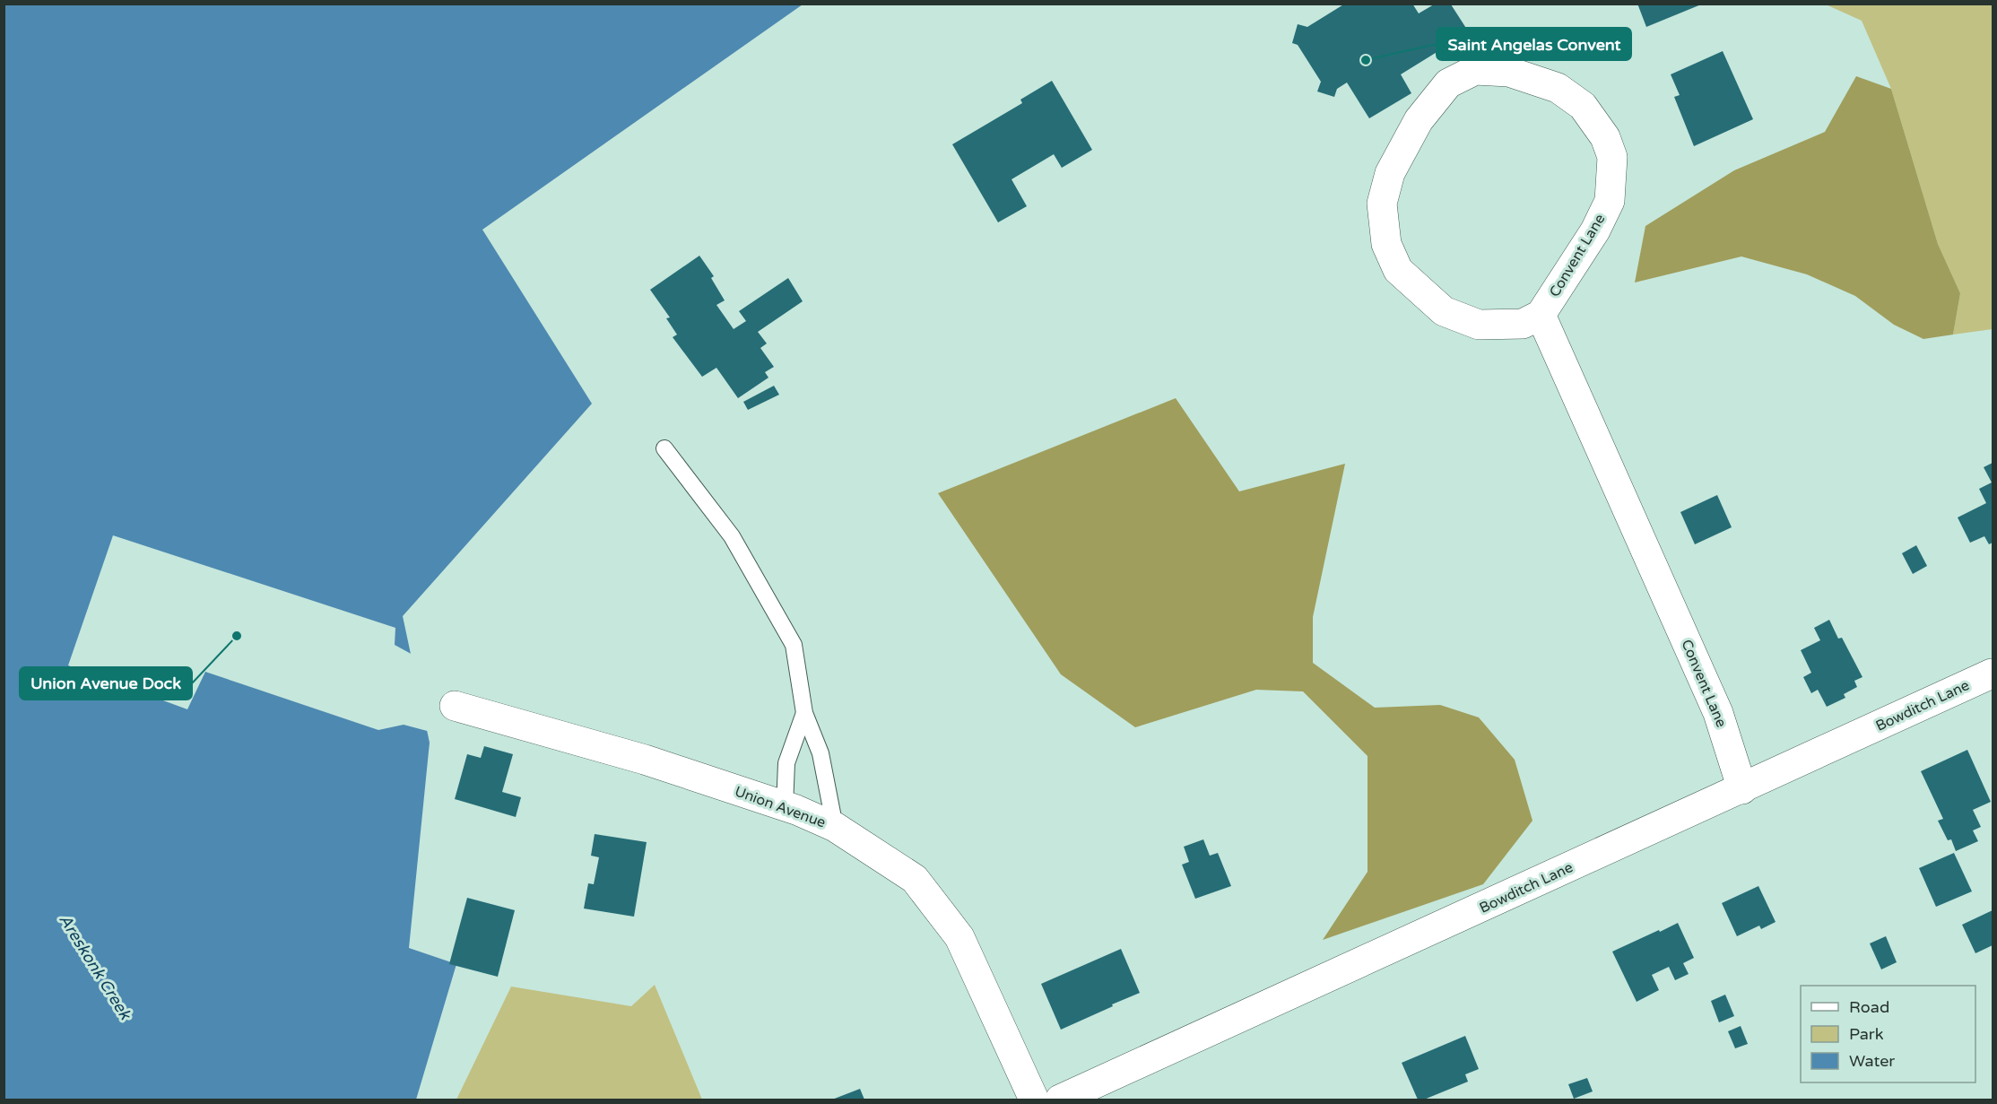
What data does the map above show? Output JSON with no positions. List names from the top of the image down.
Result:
{
  "streets": {
    "street": ["Convent Lane", "Bowditch Lane", "Union Avenue"]
  },
  "crossings": [
    ["Convent Lane", "Bowditch Lane"]
  ],
  "water": ["Areskonk Creek"],
  "places": ["Saint Angelas Convent", "Union Avenue Dock"],
  "legend": ["Road", "Park", "Water"]
}
